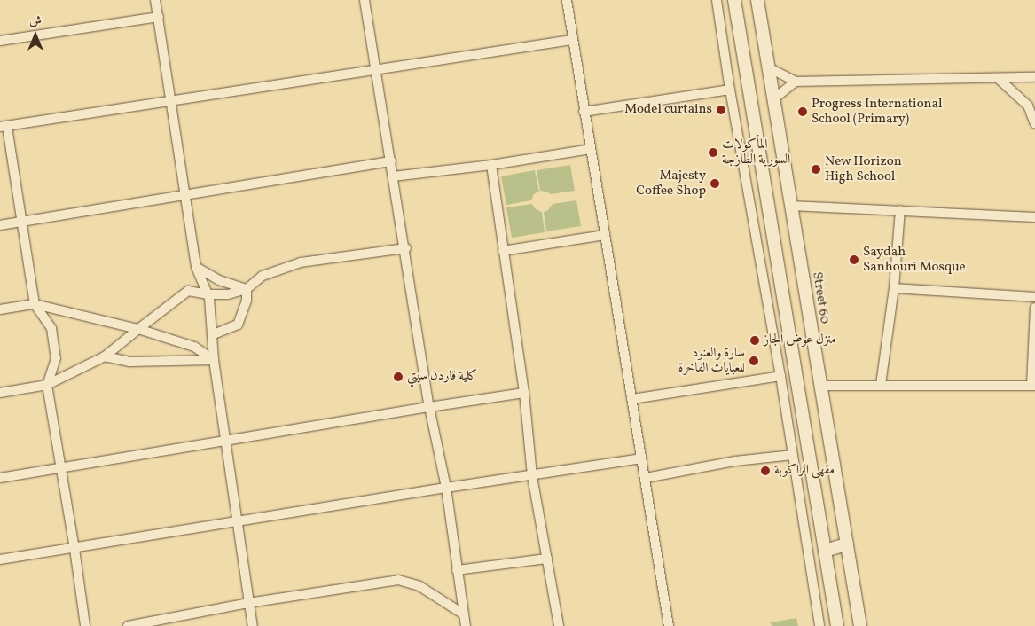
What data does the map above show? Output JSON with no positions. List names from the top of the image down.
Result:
{
  "streets": {
    "main road": ["Street 60"]
  },
  "places": [
    "Model curtains",
    "Progress International School (Primary)",
    "المأكولات السورية الطازجة",
    "New Horizon High School",
    "Majesty Coffee Shop",
    "Saydah Sanhouri Mosque",
    "منزل عوض الجاز",
    "سارة والعنود للعبايات الفاخرة",
    "كلية قاردن سيتي",
    "مقهى الراكوبة"
  ],
  "north": "top"
}
